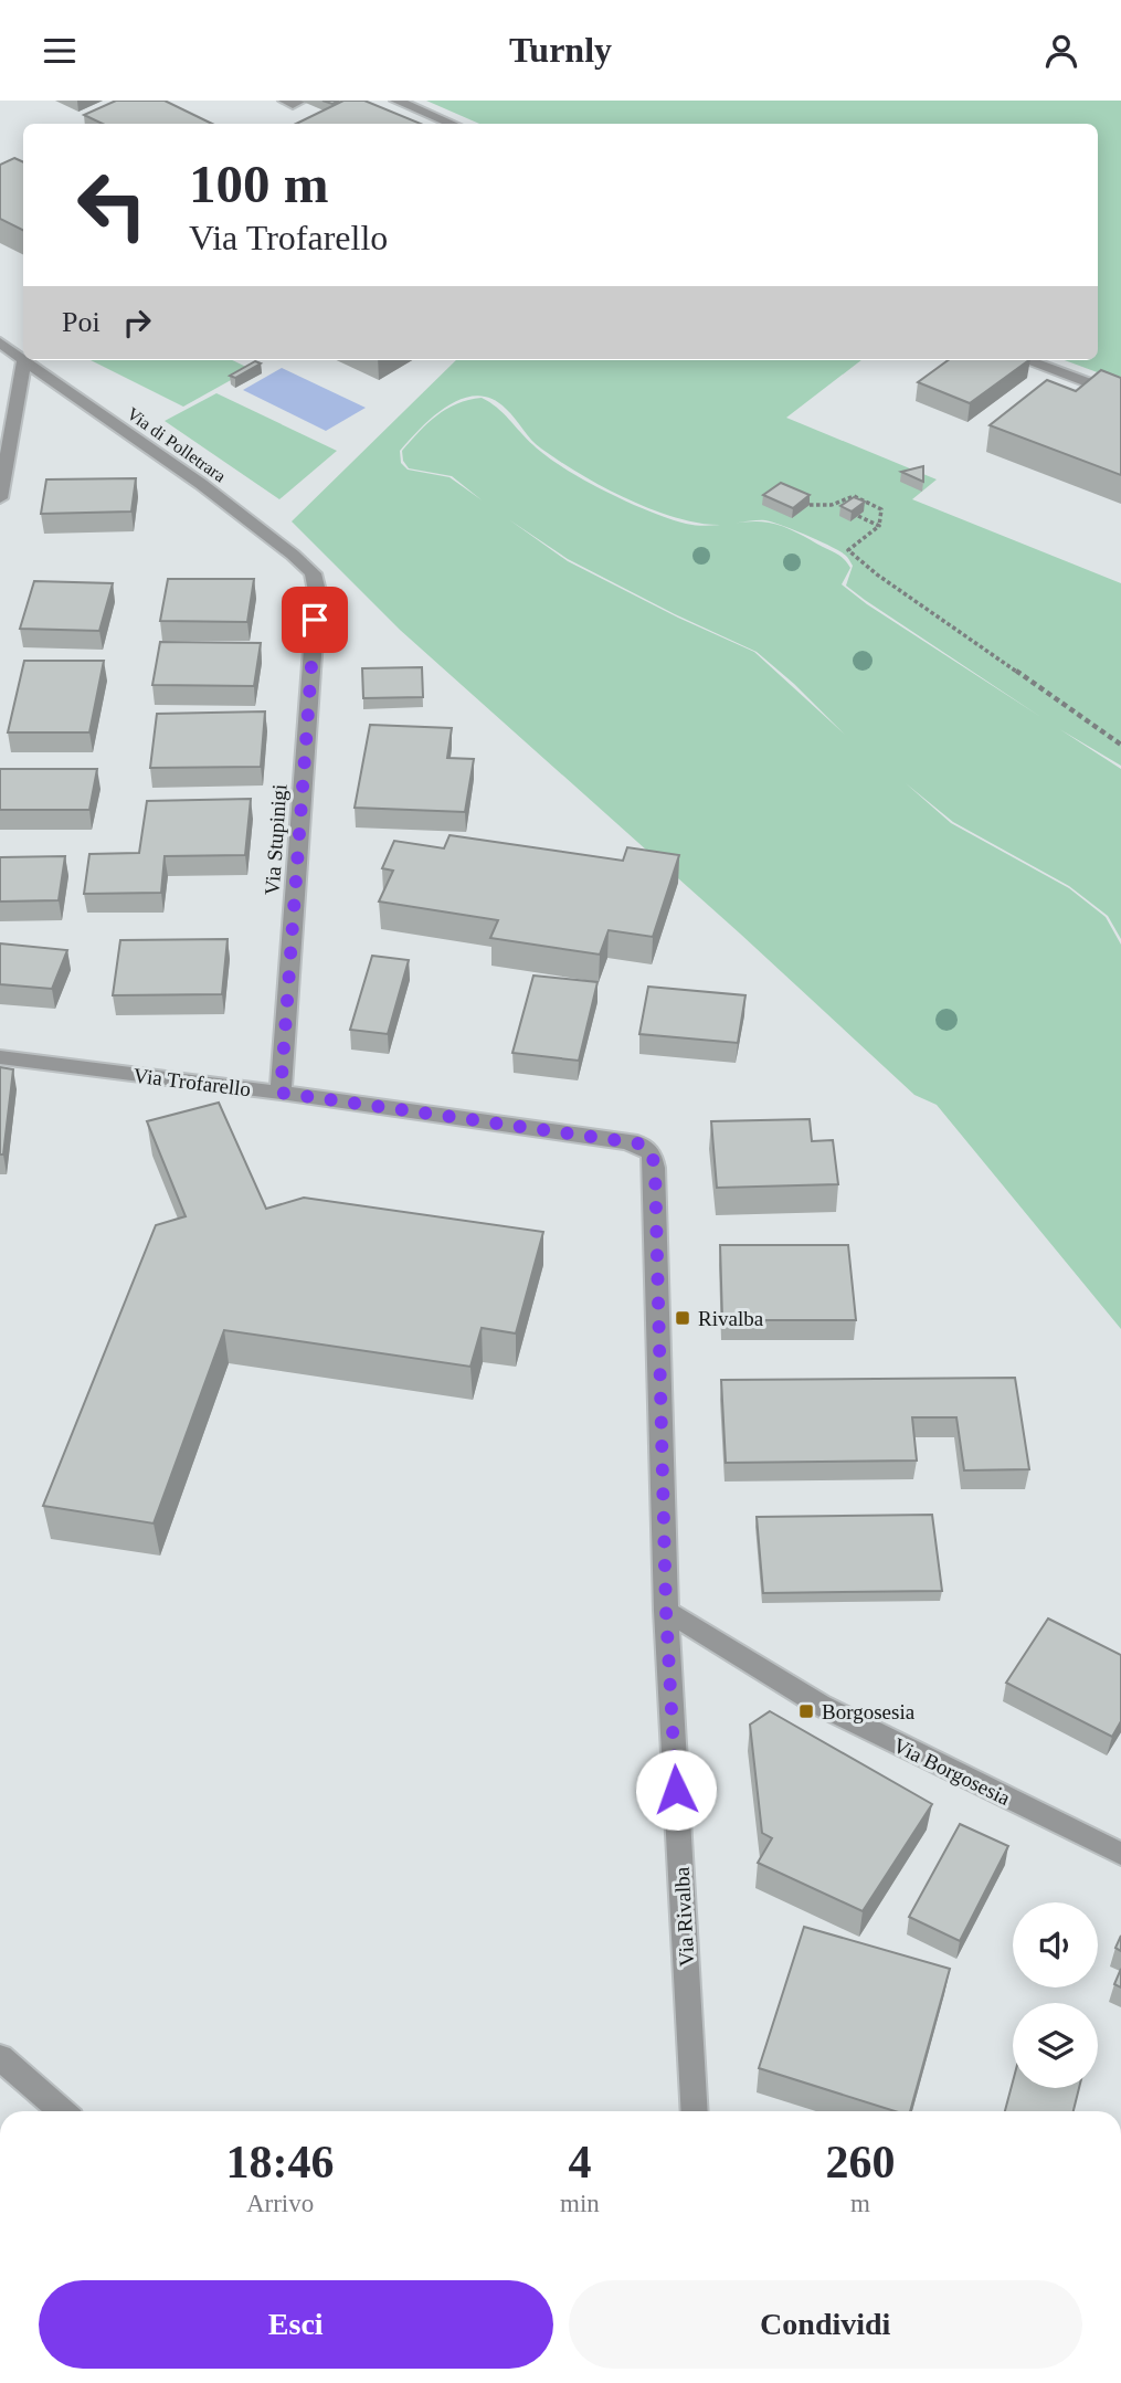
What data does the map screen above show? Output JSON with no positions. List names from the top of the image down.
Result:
{
  "streets": {
    "street": [
      "Via di Polletrara",
      "Via Stupinigi",
      "Via Trofarello",
      "Via Borgosesia",
      "Via Rivalba"
    ]
  },
  "crossings": [
    ["Via di Polletrara", "Via Stupinigi"],
    ["Via Stupinigi", "Via Trofarello"],
    ["Via Trofarello", "Via Rivalba"],
    ["Via Borgosesia", "Via Rivalba"]
  ],
  "places": {
    "transit": ["Rivalba", "Borgosesia"]
  },
  "page": {
    "header": "Turnly",
    "turn": ["100 m", "Via Trofarello"],
    "then": "Poi",
    "eta": [
      "18:46",
      "Arrivo",
      "4",
      "min",
      "260",
      "m"
    ],
    "buttons": ["Esci", "Condividi"]
  }
}
